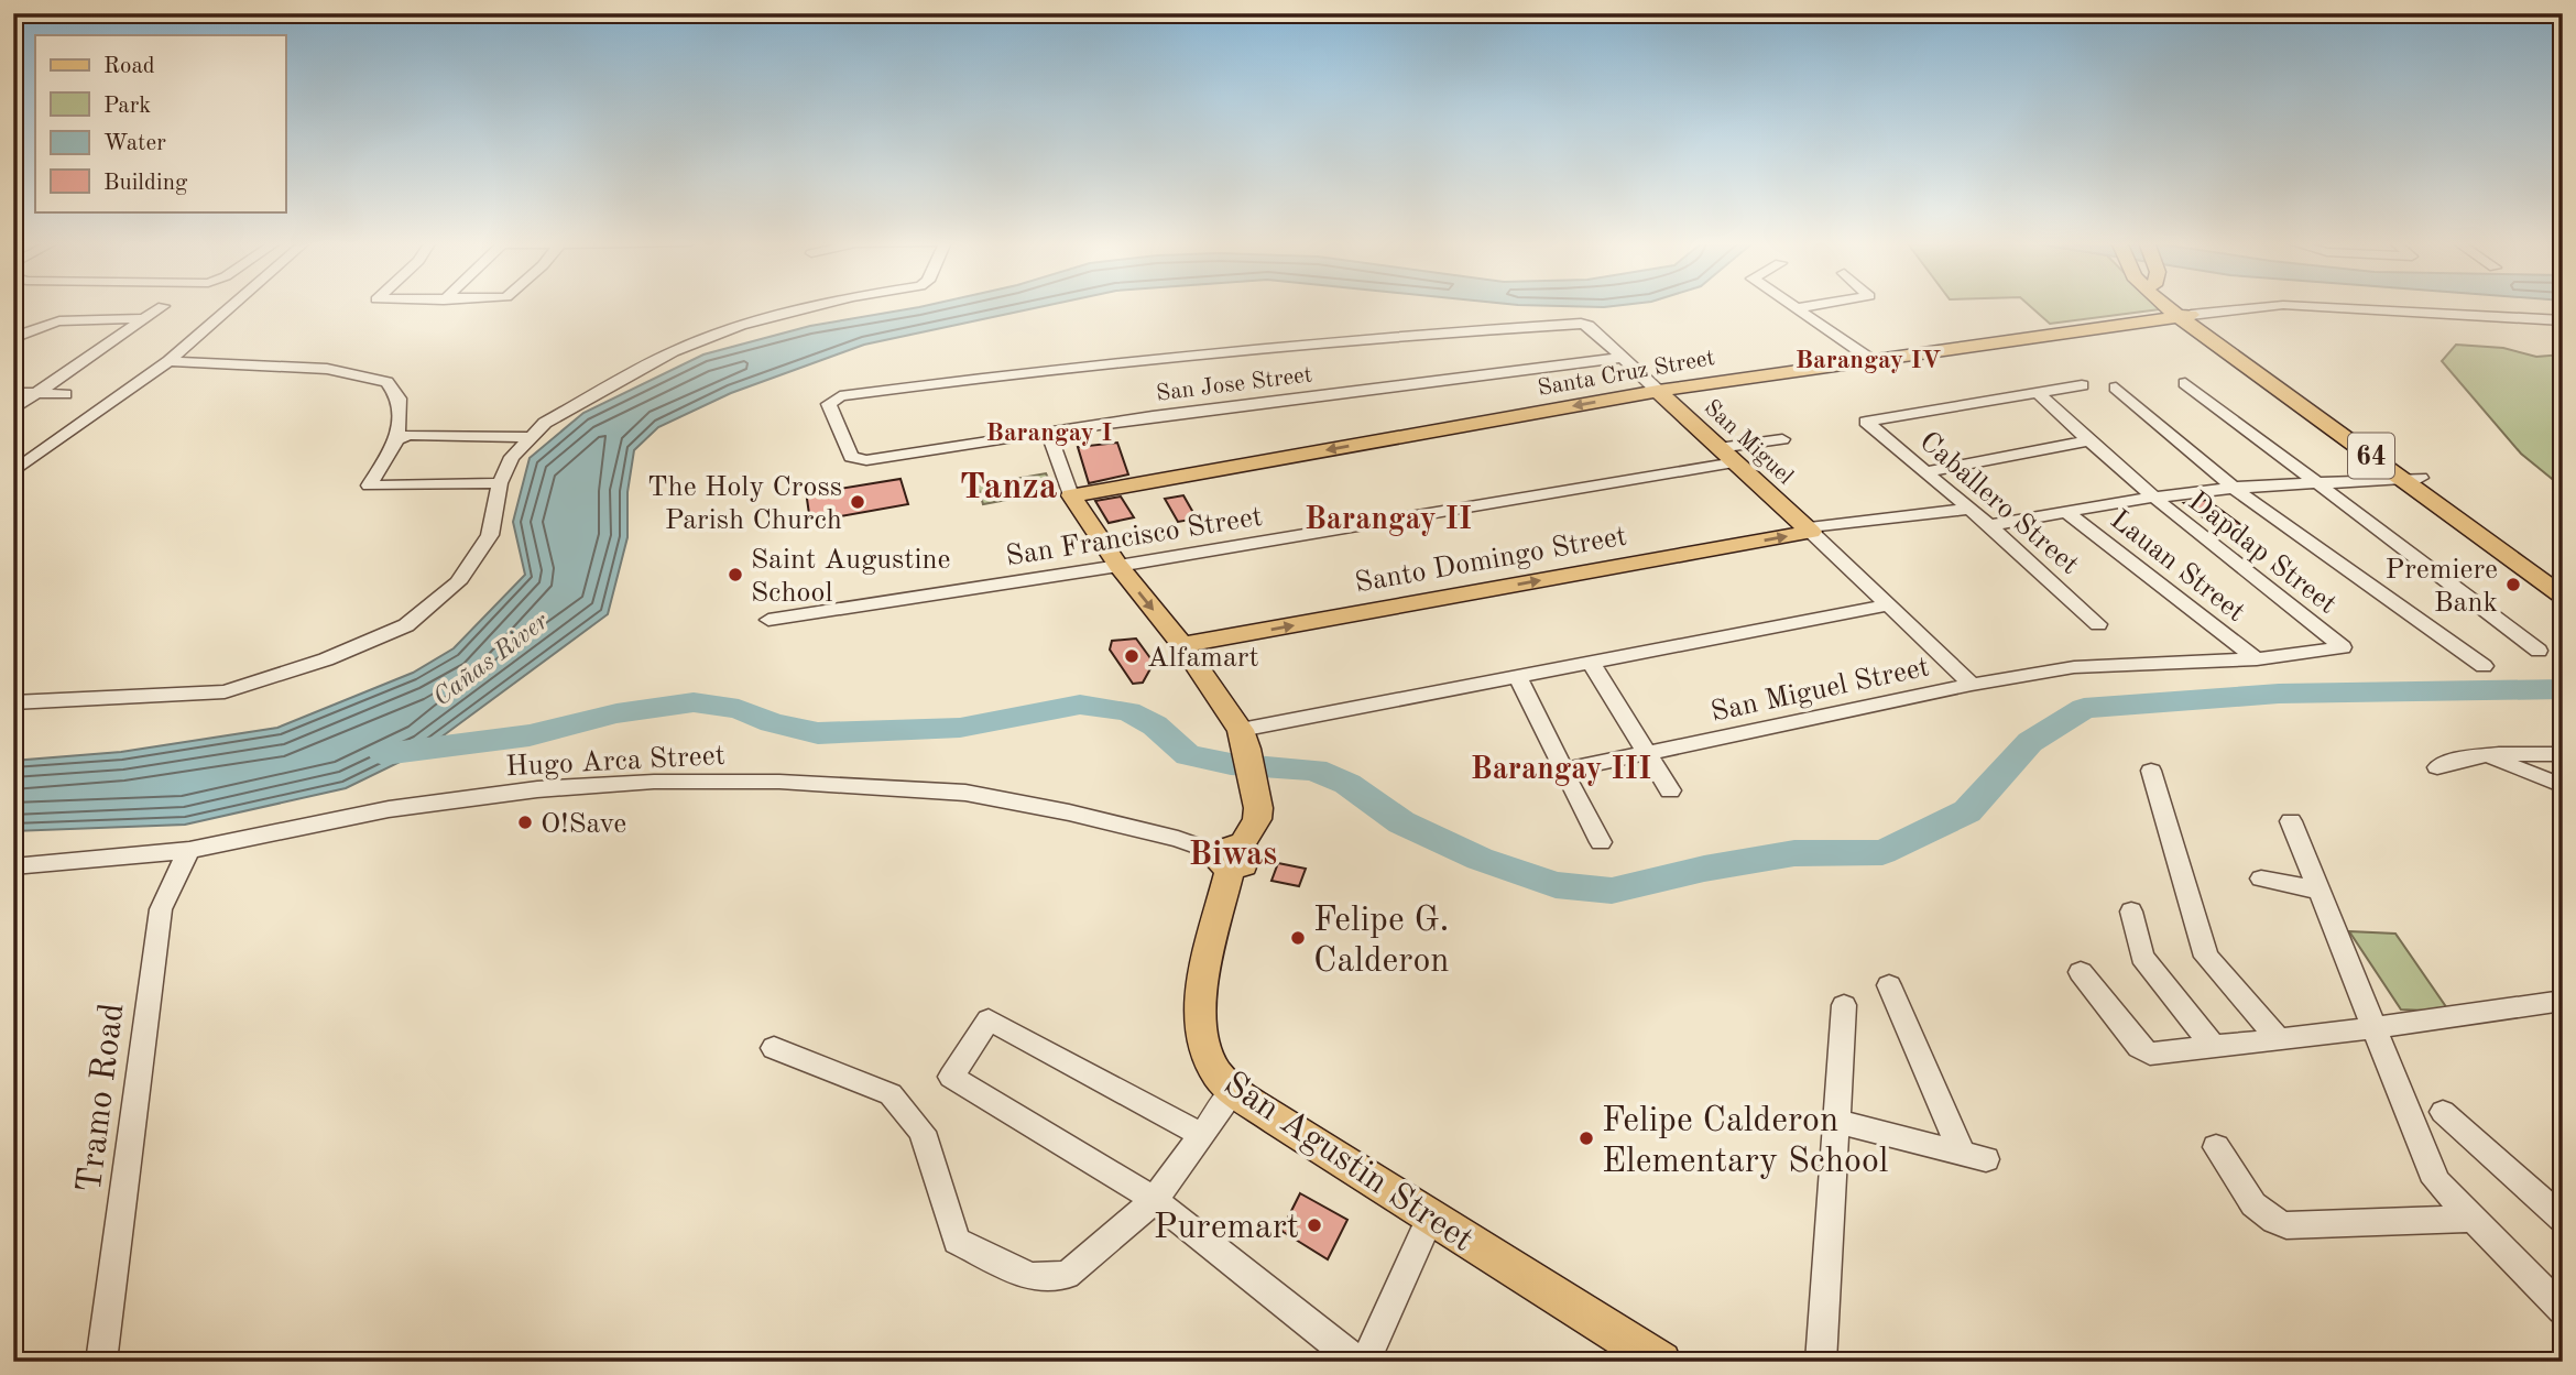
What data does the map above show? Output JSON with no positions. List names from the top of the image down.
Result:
{
  "streets": {
    "main road": [
      "Santa Cruz Street",
      "San Miguel",
      "64",
      "Santo Domingo Street",
      "San Agustin Street"
    ],
    "street": [
      "San Jose Street",
      "Caballero Street",
      "San Francisco Street",
      "Dapdap Street",
      "Lauan Street",
      "San Miguel Street",
      "Hugo Arca Street",
      "Tramo Road"
    ]
  },
  "crossings": [
    ["Santa Cruz Street", "San Miguel"],
    ["Santa Cruz Street", "64"],
    ["Santa Cruz Street", "San Agustin Street"],
    ["San Jose Street", "San Miguel"],
    ["San Jose Street", "San Agustin Street"],
    ["San Miguel", "San Francisco Street"],
    ["San Miguel", "Santo Domingo Street"],
    ["San Miguel", "San Miguel Street"],
    ["Caballero Street", "Dapdap Street"],
    ["San Francisco Street", "San Agustin Street"],
    ["Dapdap Street", "Lauan Street"],
    ["Santo Domingo Street", "San Miguel Street"],
    ["Santo Domingo Street", "San Agustin Street"],
    ["Hugo Arca Street", "Tramo Road"],
    ["Hugo Arca Street", "San Agustin Street"]
  ],
  "one_way": ["Santa Cruz Street", "Santo Domingo Street"],
  "districts": [
    "Barangay IV",
    "Barangay I",
    "Tanza",
    "Barangay II",
    "Barangay III",
    "Biwas"
  ],
  "water": ["Cañas River"],
  "places": [
    "The Holy Cross Parish Church",
    "Saint Augustine School",
    "Premiere Bank",
    "Alfamart",
    "O!Save",
    "Felipe G. Calderon",
    "Felipe Calderon Elementary School",
    "Puremart"
  ],
  "legend": [
    "Road",
    "Park",
    "Water",
    "Building"
  ]
}
